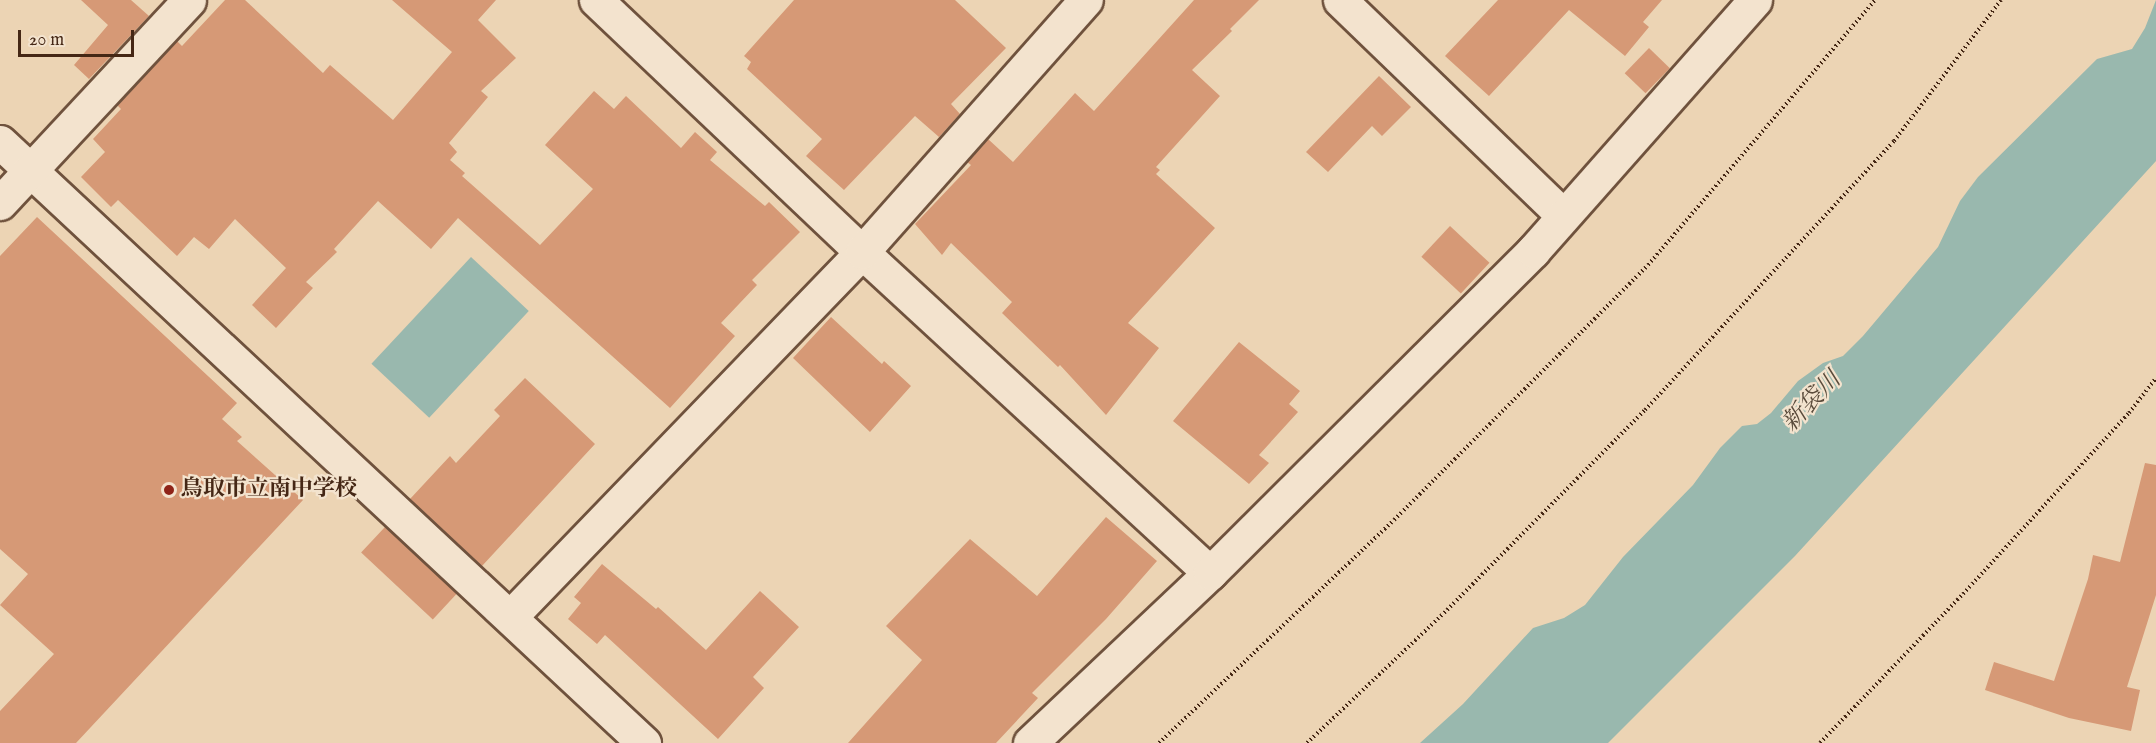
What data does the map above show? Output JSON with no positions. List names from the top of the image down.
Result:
{
  "water": ["新袋川"],
  "places": ["鳥取市立南中学校"],
  "scale_bar": "20 m"
}
